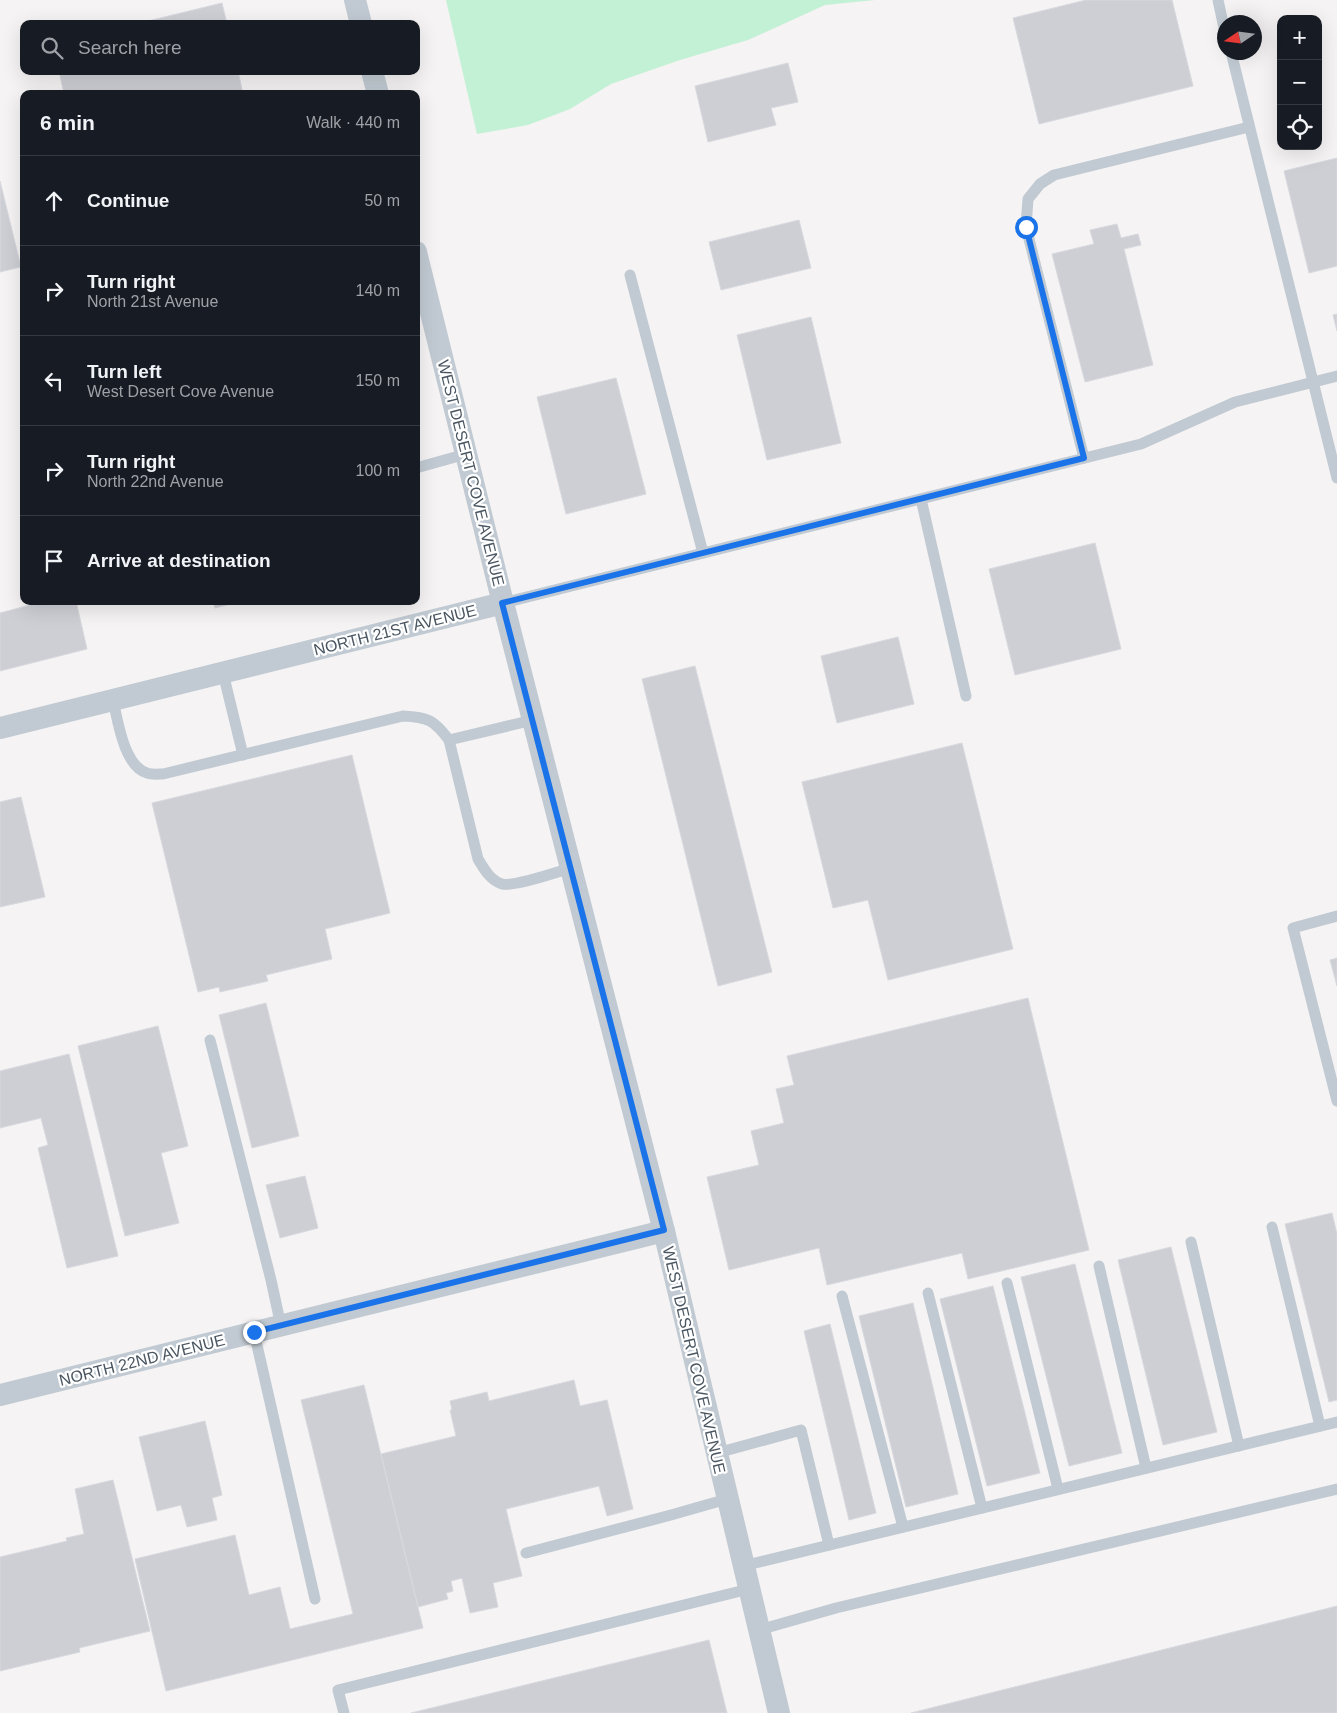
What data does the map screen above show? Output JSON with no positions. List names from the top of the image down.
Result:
{
  "streets": {
    "street": ["WEST DESERT COVE AVENUE", "NORTH 21ST AVENUE", "NORTH 22ND AVENUE"]
  },
  "crossings": [
    ["WEST DESERT COVE AVENUE", "NORTH 21ST AVENUE"],
    ["WEST DESERT COVE AVENUE", "NORTH 22ND AVENUE"]
  ],
  "north": "left",
  "page": {
    "map_buttons": ["+", "−"],
    "search": "Search here",
    "heading": ["6 min", "Walk · 440 m"],
    "list": [
      ["Continue", "50 m"],
      ["Turn right", "North 21st Avenue", "140 m"],
      ["Turn left", "West Desert Cove Avenue", "150 m"],
      ["Turn right", "North 22nd Avenue", "100 m"],
      "Arrive at destination"
    ]
  }
}
